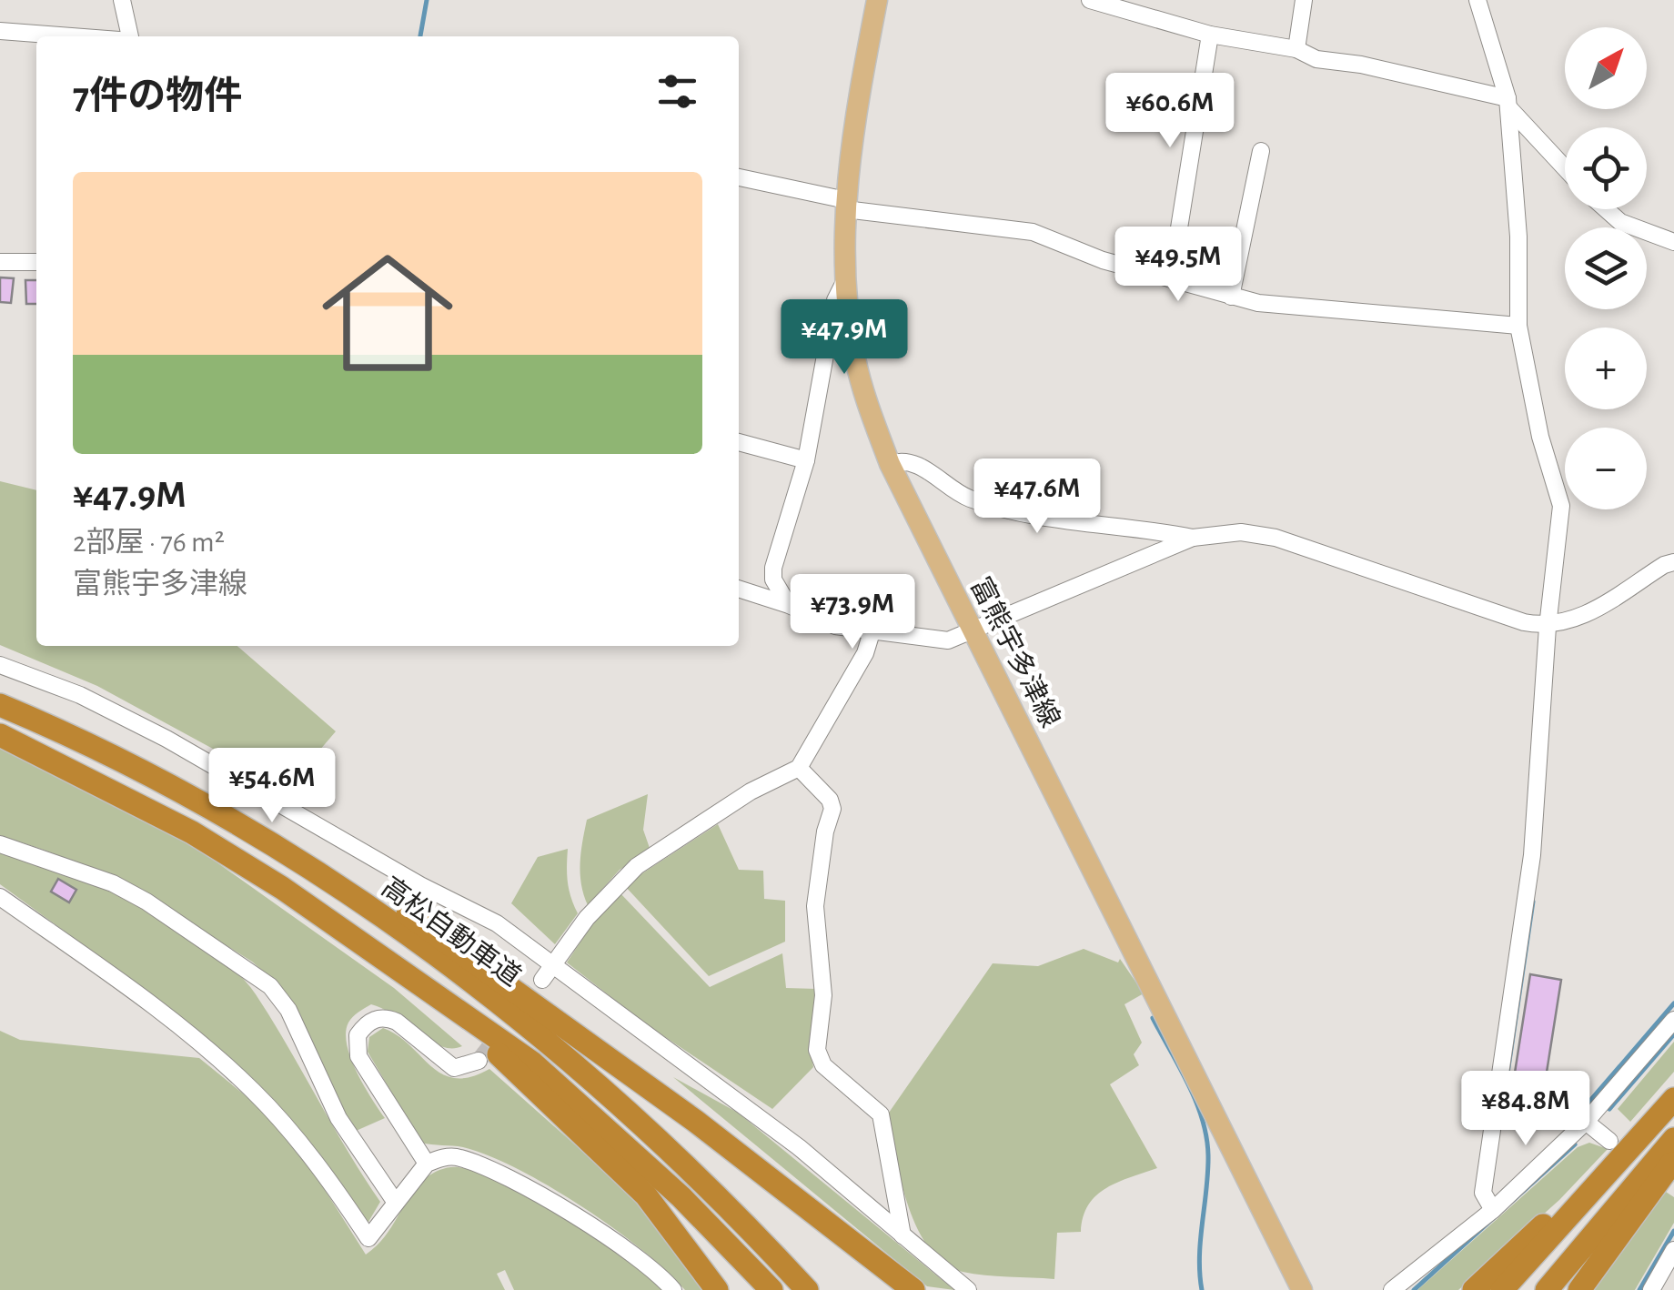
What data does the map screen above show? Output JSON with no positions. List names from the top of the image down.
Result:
{
  "streets": {
    "highway": ["高松自動車道"],
    "main road": ["富熊宇多津線"]
  },
  "north": "top right",
  "page": {
    "map_buttons": ["+", "−"],
    "heading": "7件の物件",
    "price": [
      "¥60.6M",
      "¥49.5M",
      "¥47.9M",
      "¥47.6M",
      "¥73.9M",
      "¥54.6M",
      "¥84.8M"
    ],
    "list": [
      {
        "name": "¥47.9M",
        "note": "2部屋 · 76 m² · 富熊宇多津線"
      }
    ]
  }
}
